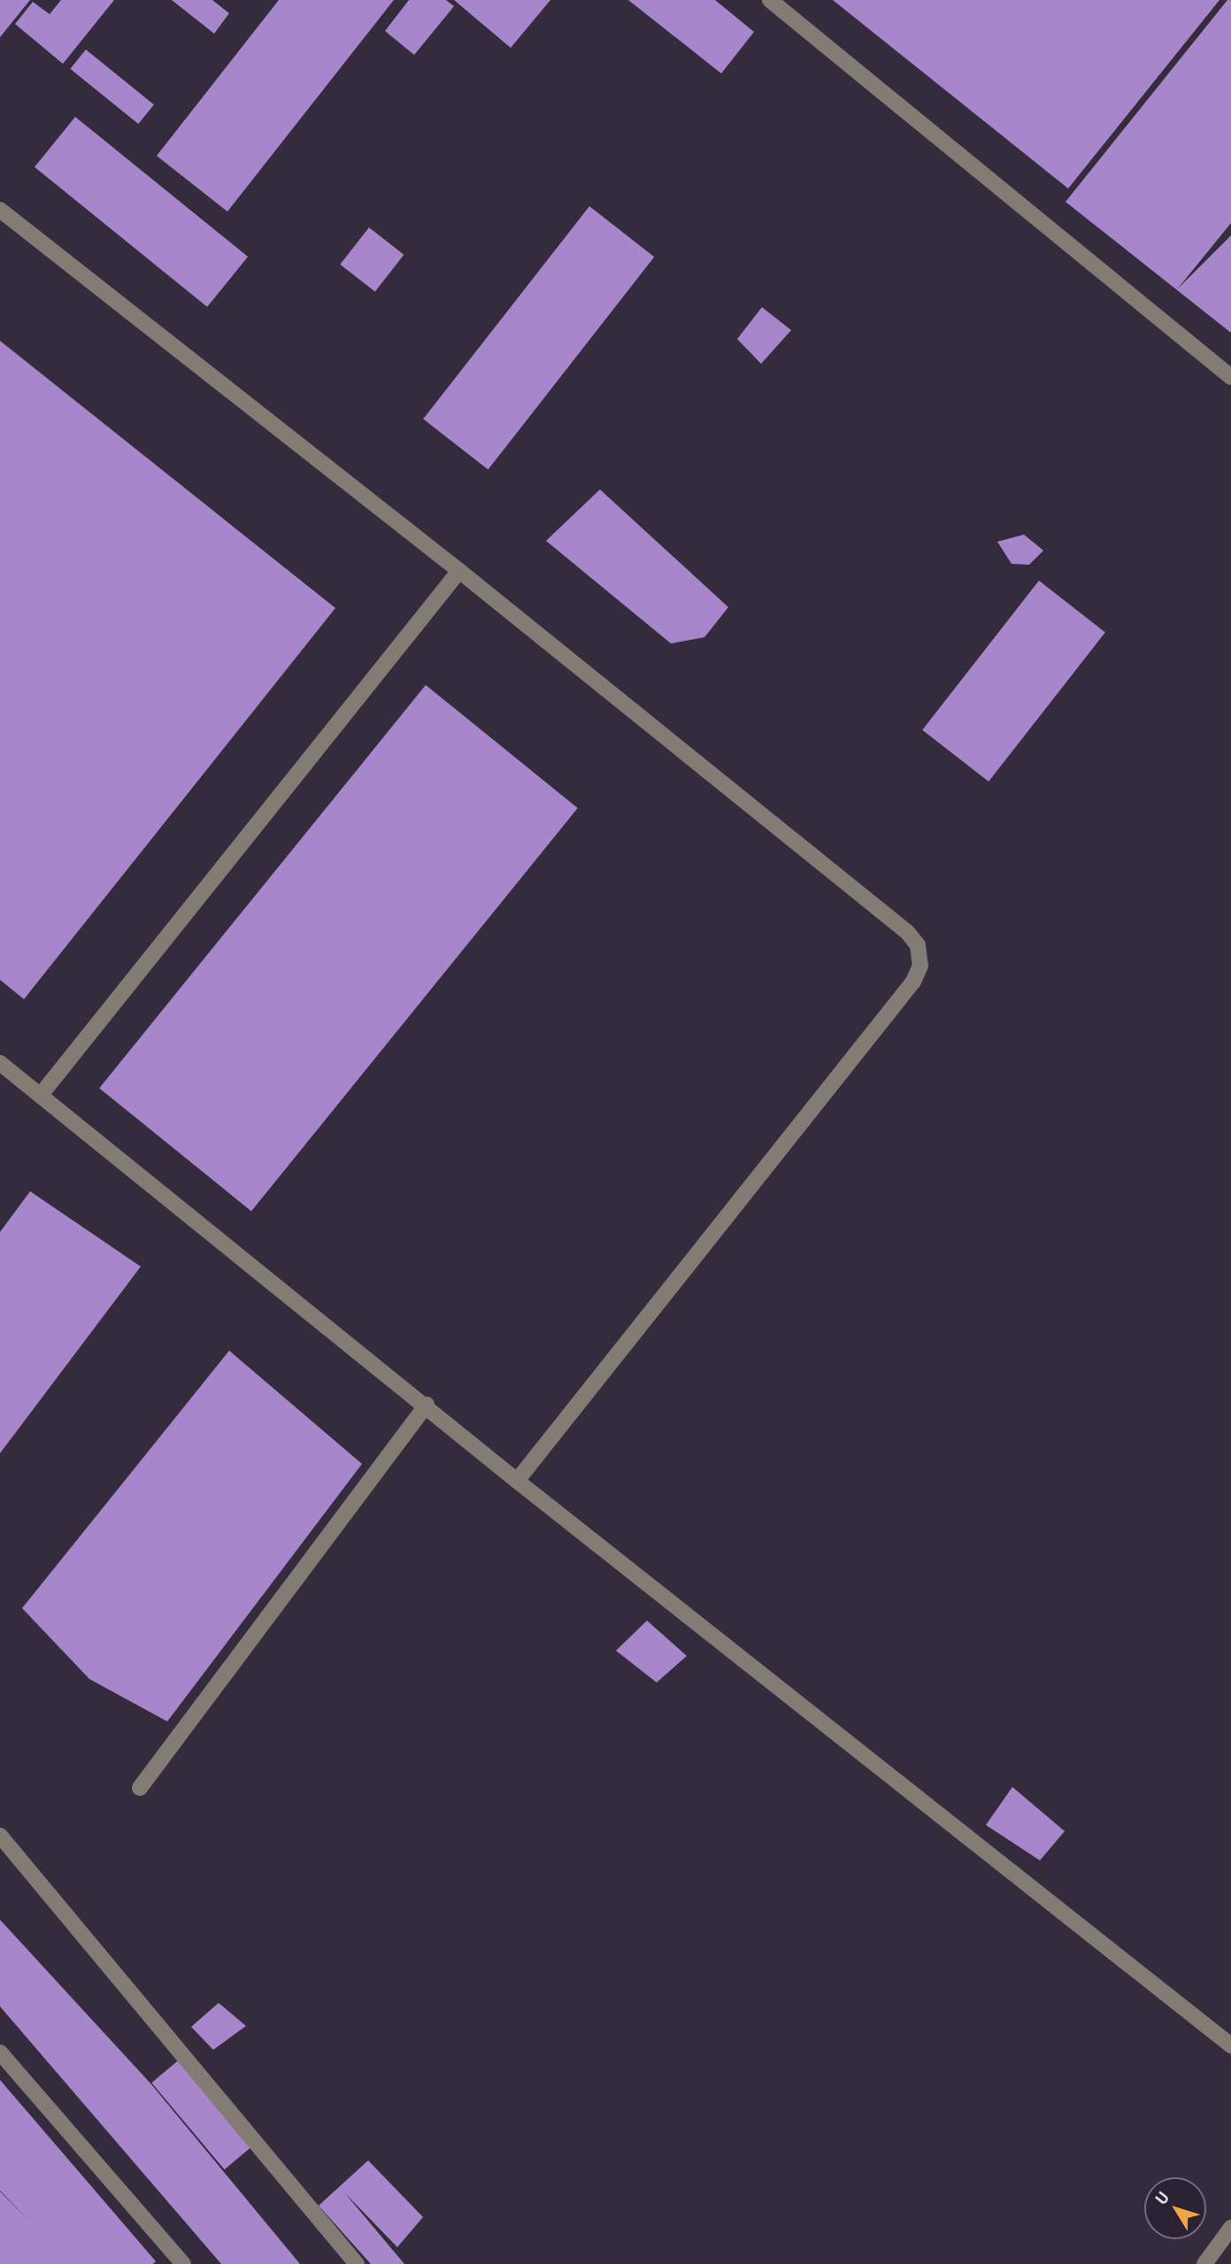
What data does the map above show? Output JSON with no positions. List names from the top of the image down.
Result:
{
  "north": "top left"
}
